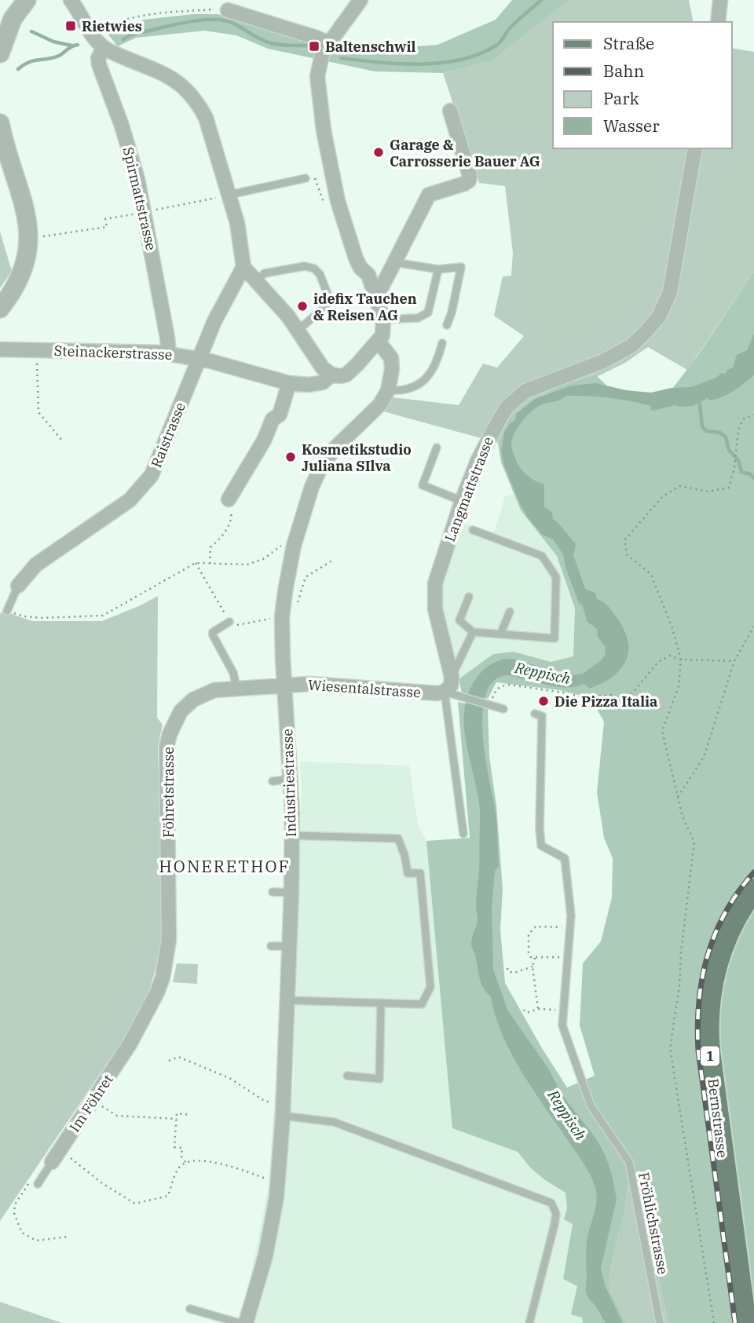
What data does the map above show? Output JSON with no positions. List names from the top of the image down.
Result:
{
  "streets": {
    "main road": ["1", "Bernstrasse"],
    "street": [
      "Spirmattstrasse",
      "Steinackerstrasse",
      "Raistrasse",
      "Langmattstrasse",
      "Wiesentalstrasse",
      "Industriestrasse",
      "Föhretstrasse",
      "Im Föhret"
    ],
    "lane": ["Fröhlichstrasse"]
  },
  "crossings": [
    ["Spirmattstrasse", "Steinackerstrasse"],
    ["Steinackerstrasse", "Raistrasse"],
    ["Steinackerstrasse", "Industriestrasse"],
    ["Wiesentalstrasse", "Industriestrasse"],
    ["Wiesentalstrasse", "Föhretstrasse"],
    ["Industriestrasse", "Föhretstrasse"],
    ["Föhretstrasse", "Im Föhret"]
  ],
  "districts": ["HONERETHOF"],
  "water": ["Reppisch"],
  "places": {
    "transit": ["Rietwies", "Baltenschwil"],
    "other": [
      "Garage & Carrosserie Bauer AG",
      "idefix Tauchen & Reisen AG",
      "Kosmetikstudio Juliana SIlva",
      "Die Pizza Italia"
    ]
  },
  "legend": [
    "Straße",
    "Bahn",
    "Park",
    "Wasser"
  ]
}
